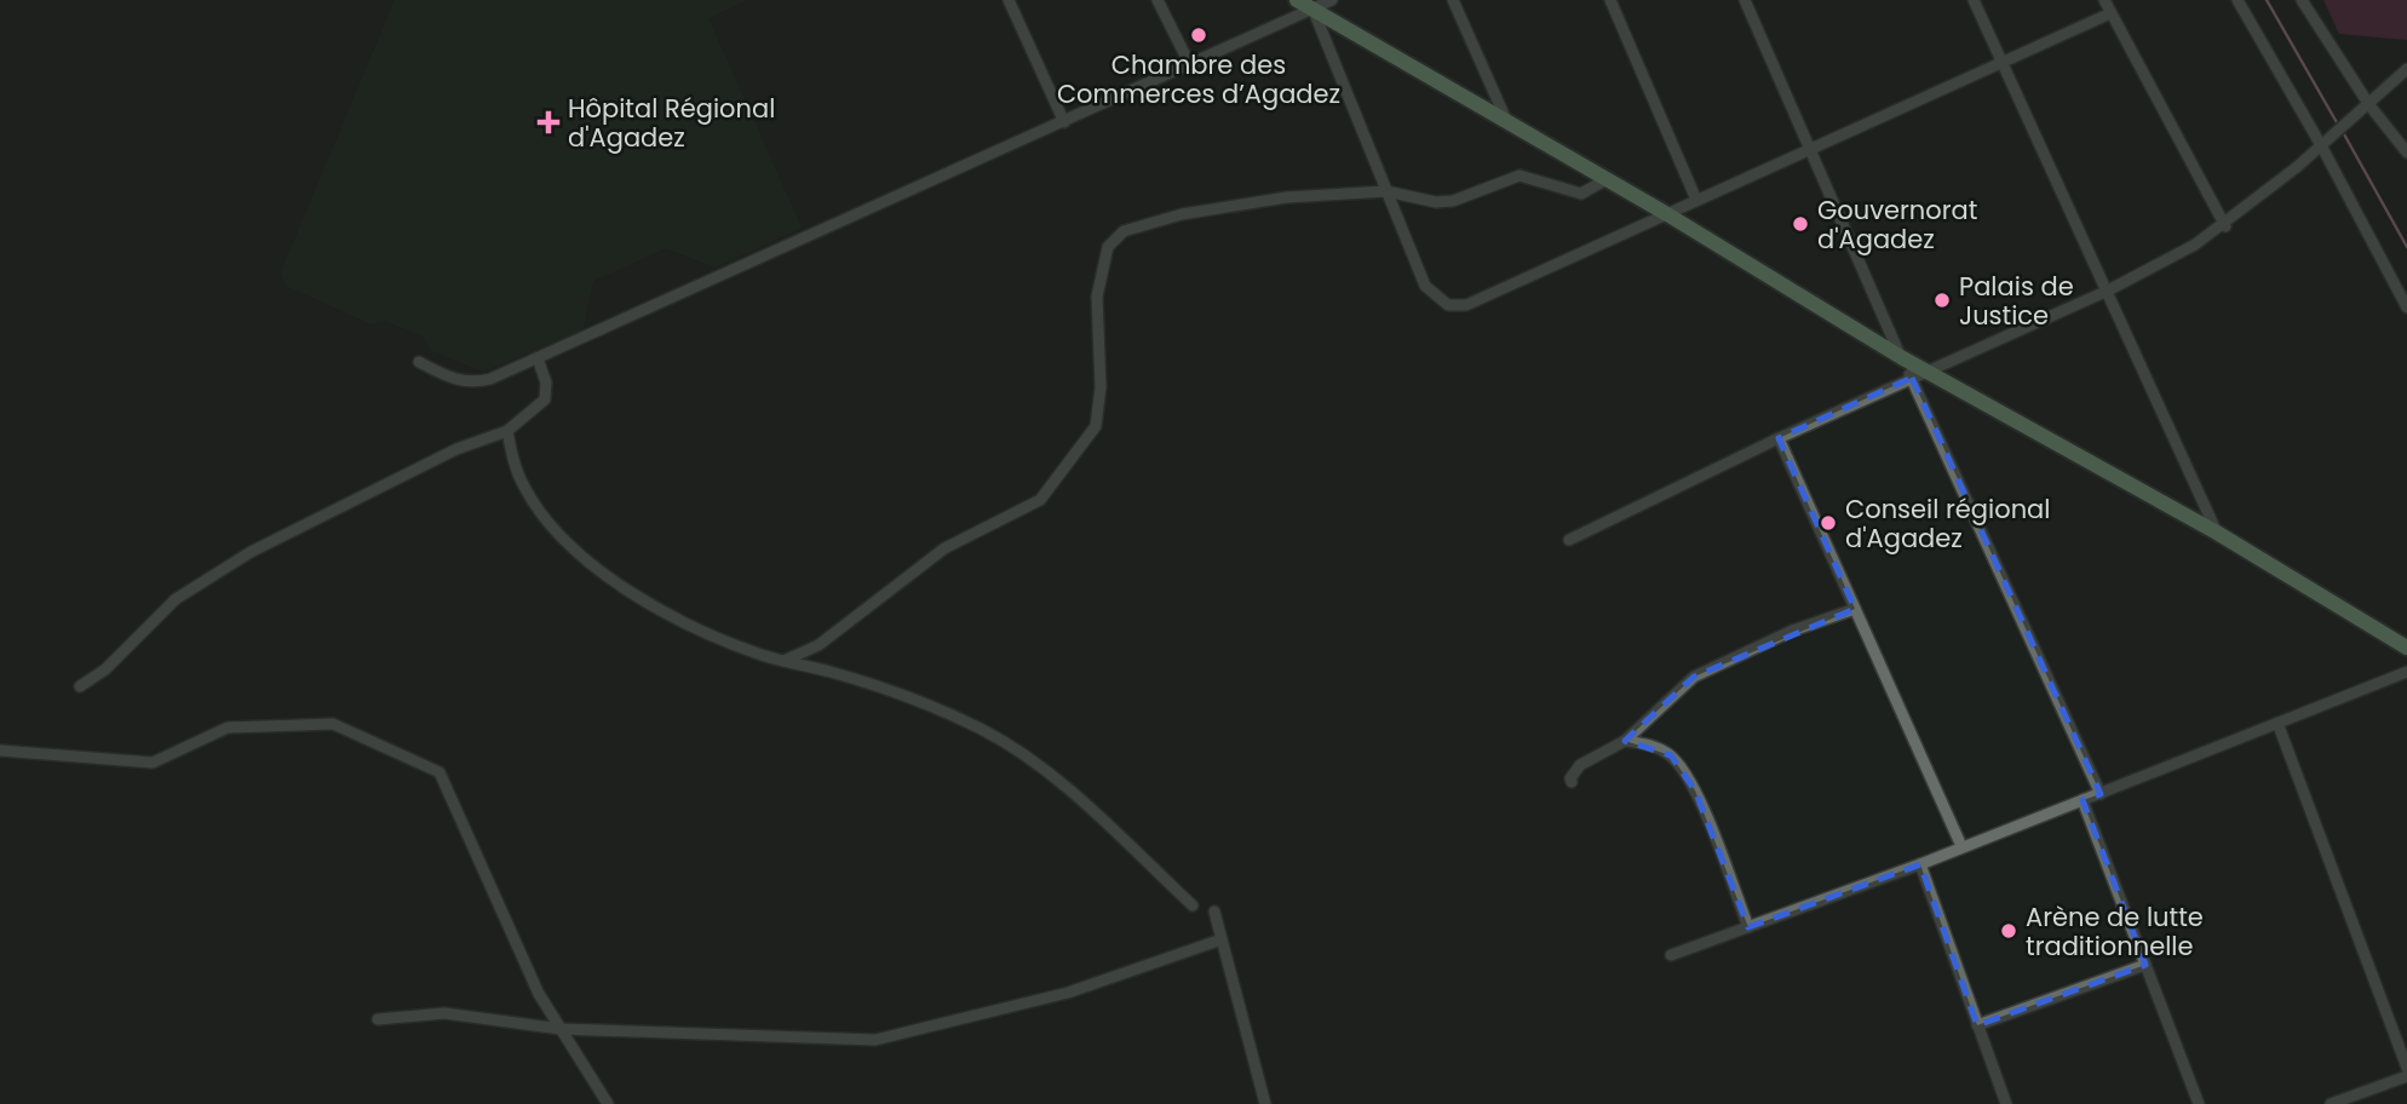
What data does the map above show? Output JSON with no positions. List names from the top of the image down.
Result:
{
  "places": {
    "other": [
      "Chambre des Commerces d’Agadez",
      "Gouvernorat d'Agadez",
      "Palais de Justice",
      "Conseil régional d'Agadez",
      "Arène de lutte traditionnelle"
    ],
    "health": ["Hôpital Régional d'Agadez"]
  }
}
